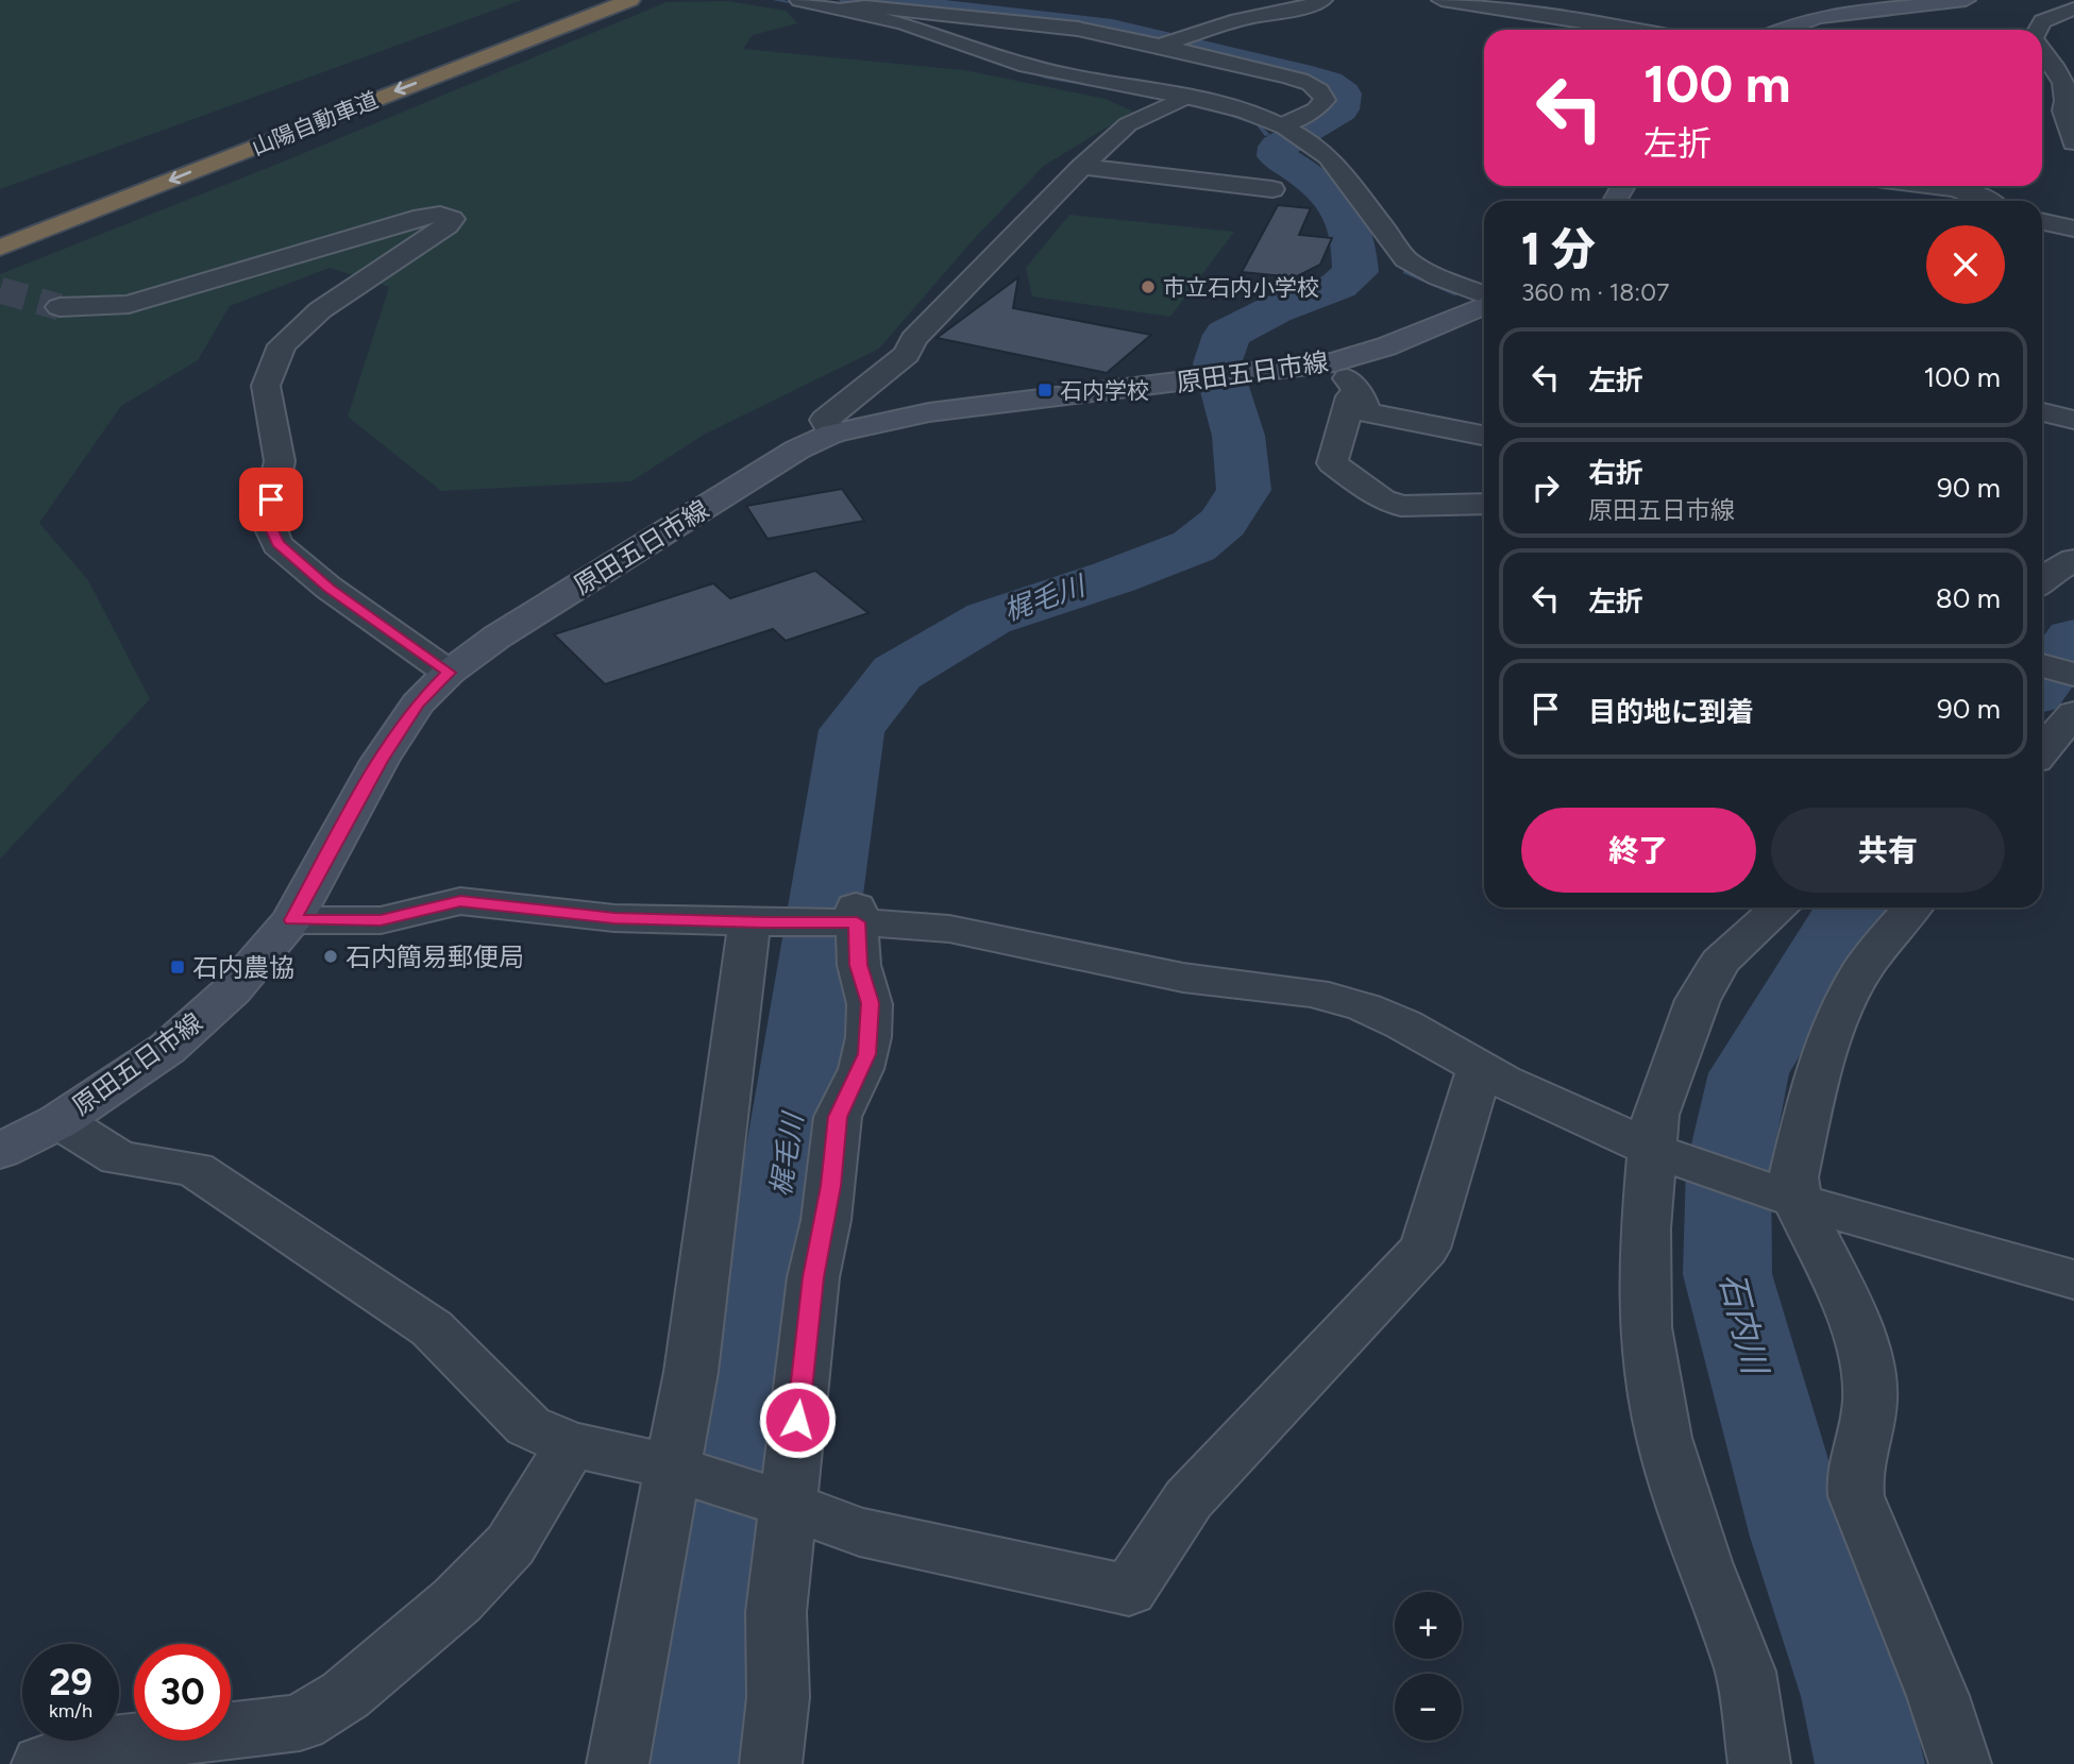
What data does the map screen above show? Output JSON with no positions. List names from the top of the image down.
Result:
{
  "streets": {
    "highway": ["山陽自動車道"],
    "main road": ["原田五日市線"]
  },
  "water": ["梶毛川", "石内川"],
  "places": {
    "other": ["市立石内小学校", "石内簡易郵便局"],
    "transit": ["石内学校", "石内農協"]
  },
  "page": {
    "turn": ["100 m", "左折"],
    "heading": ["1 分", "360 m · 18:07"],
    "list": [
      {
        "name": "左折",
        "value": "100 m"
      },
      {
        "name": "右折",
        "note": "原田五日市線",
        "value": "90 m"
      },
      {
        "name": "左折",
        "value": "80 m"
      },
      {
        "name": "目的地に到着",
        "value": "90 m"
      }
    ],
    "buttons": ["終了", "共有"],
    "map_buttons": ["+", "−"],
    "speed": "29 km/h",
    "limit": "30"
  }
}
